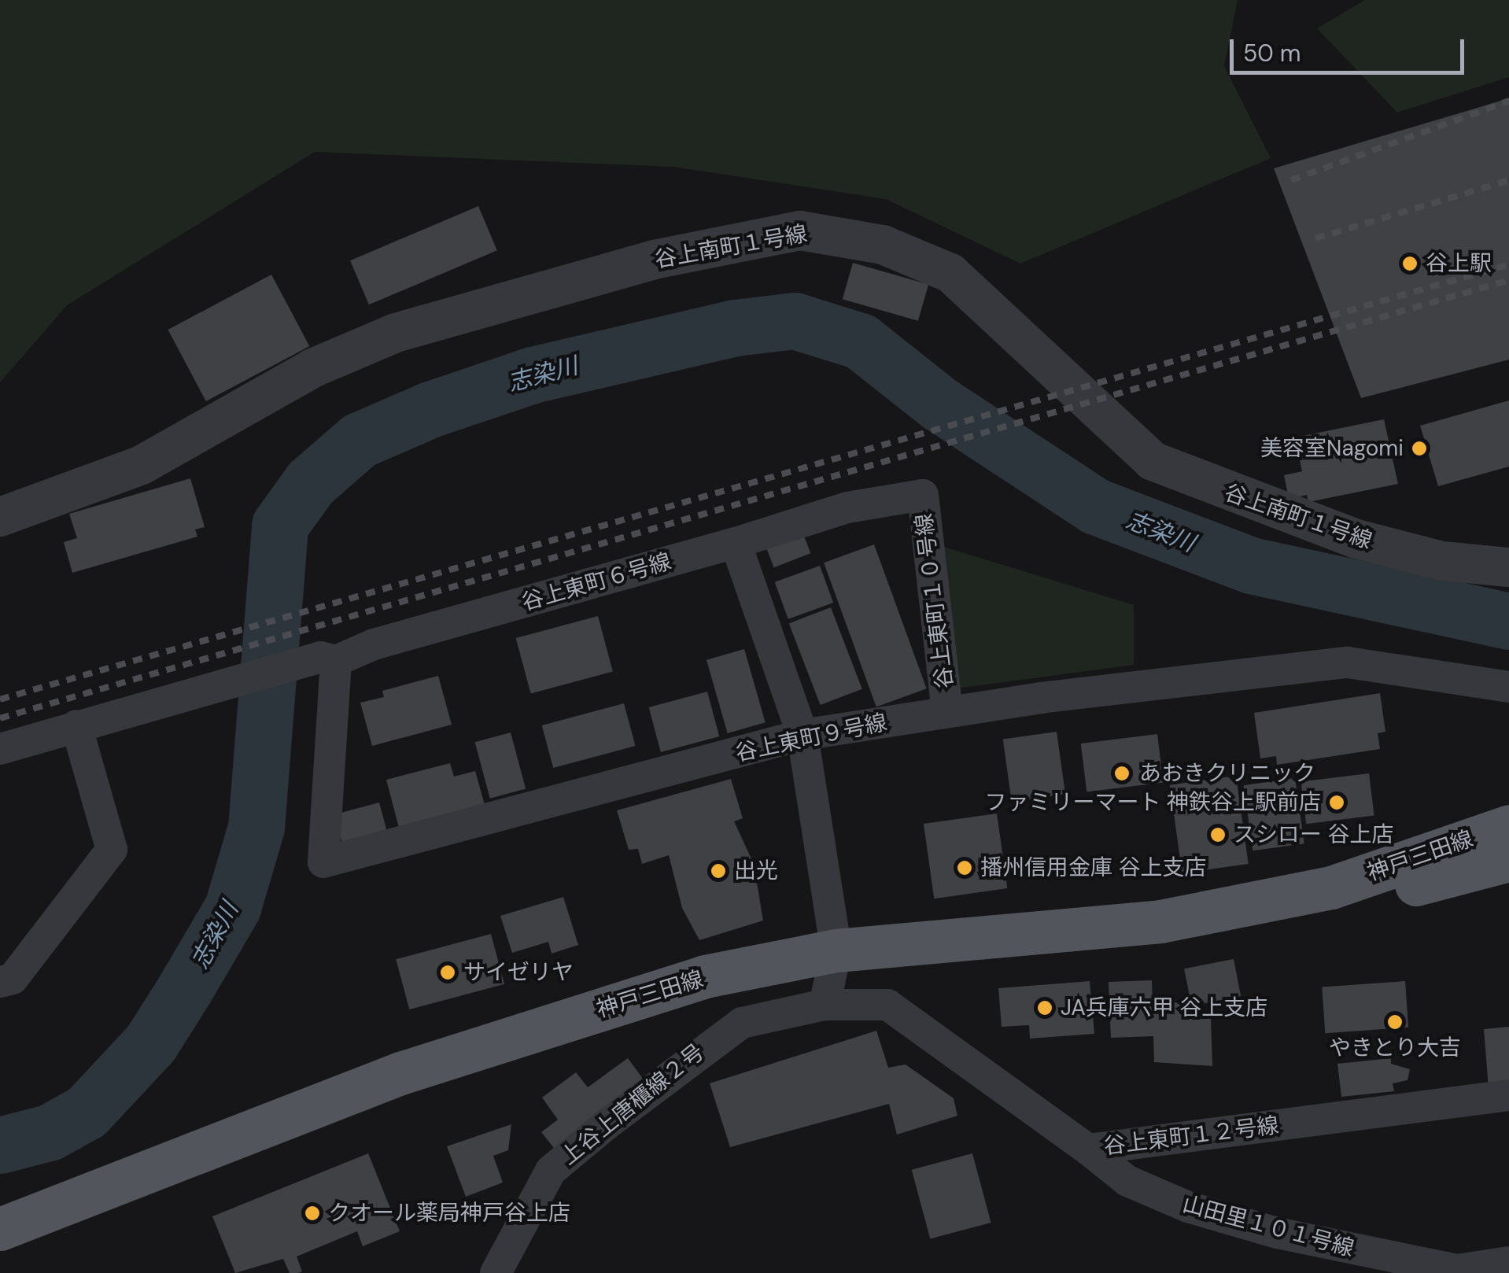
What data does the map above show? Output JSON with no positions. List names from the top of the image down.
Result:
{
  "streets": {
    "main road": ["神戸三田線"],
    "street": [
      "谷上南町１号線",
      "谷上東町６号線",
      "谷上東町１０号線",
      "谷上東町９号線",
      "上谷上唐櫃線２号",
      "谷上東町１２号線",
      "山田里１０１号線"
    ]
  },
  "crossings": [
    ["谷上東町６号線", "谷上東町１０号線"],
    ["谷上東町６号線", "谷上東町９号線"],
    ["谷上東町１０号線", "谷上東町９号線"],
    ["上谷上唐櫃線２号", "谷上東町１２号線"],
    ["谷上東町１２号線", "山田里１０１号線"]
  ],
  "water": ["志染川"],
  "places": [
    "谷上駅",
    "美容室Nagomi",
    "あおきクリニック",
    "ファミリーマート 神鉄谷上駅前店",
    "スシロー 谷上店",
    "播州信用金庫 谷上支店",
    "出光",
    "サイゼリヤ",
    "JA兵庫六甲 谷上支店",
    "やきとり大吉",
    "クオール薬局神戸谷上店"
  ],
  "scale_bar": "50 m"
}
